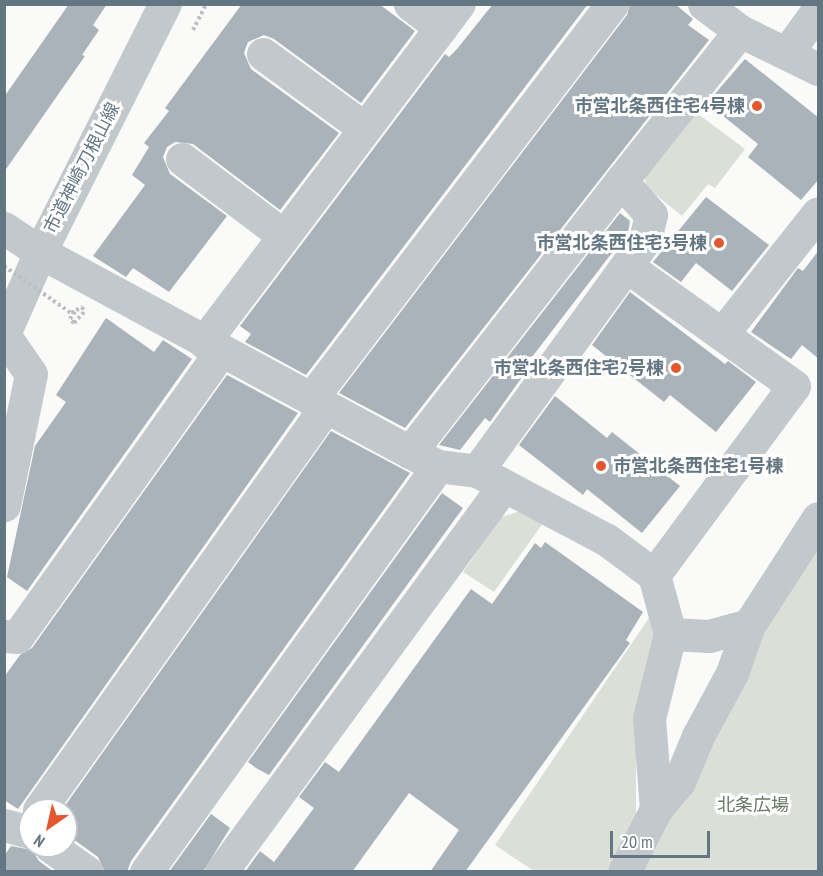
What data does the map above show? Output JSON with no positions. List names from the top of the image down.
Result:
{
  "streets": {
    "street": ["市道神崎刀根山線"]
  },
  "parks": ["北条広場"],
  "places": [
    "市営北条西住宅4号棟",
    "市営北条西住宅3号棟",
    "市営北条西住宅2号棟",
    "市営北条西住宅1号棟"
  ],
  "scale_bar": "20 m",
  "north": "bottom left"
}
